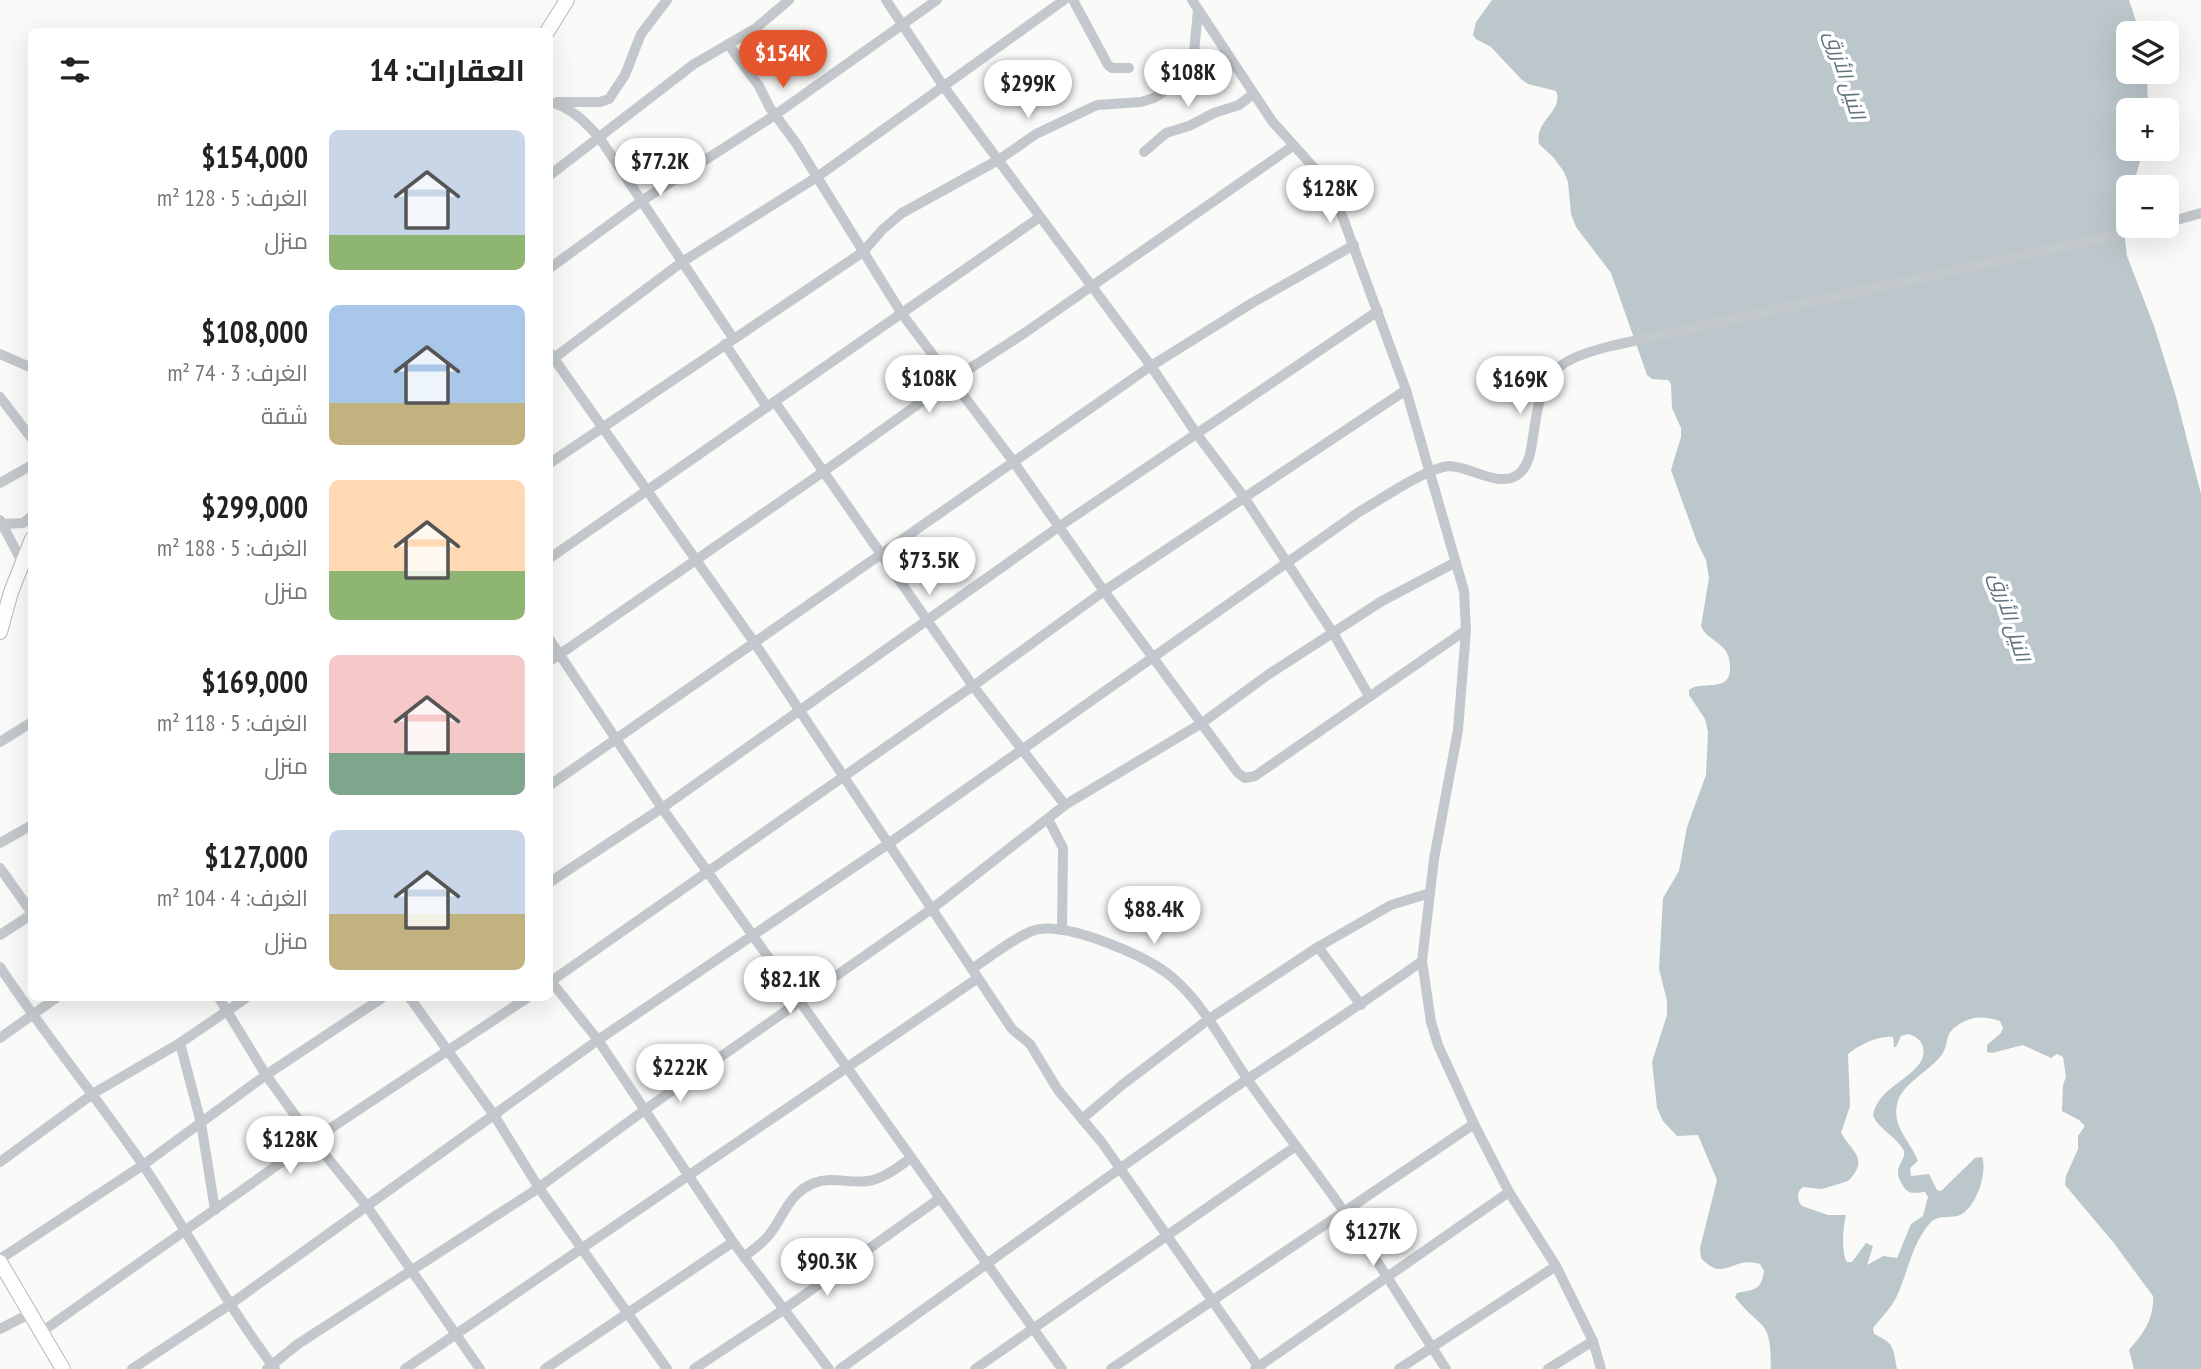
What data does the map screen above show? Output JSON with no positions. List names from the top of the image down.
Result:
{
  "water": ["النيل الأزرق"],
  "page": {
    "map_buttons": ["+", "−"],
    "heading": "العقارات: 14",
    "price": [
      "$154K",
      "$108K",
      "$299K",
      "$77.2K",
      "$128K",
      "$108K",
      "$169K",
      "$73.5K",
      "$88.4K",
      "$82.1K",
      "$222K",
      "$128K",
      "$127K",
      "$90.3K"
    ],
    "list": [
      {
        "name": "$154,000",
        "note": "الغرف: 5 · 128 m² · منزل"
      },
      {
        "name": "$108,000",
        "note": "الغرف: 3 · 74 m² · شقة"
      },
      {
        "name": "$299,000",
        "note": "الغرف: 5 · 188 m² · منزل"
      },
      {
        "name": "$169,000",
        "note": "الغرف: 5 · 118 m² · منزل"
      },
      {
        "name": "$127,000",
        "note": "الغرف: 4 · 104 m² · منزل"
      }
    ]
  }
}
